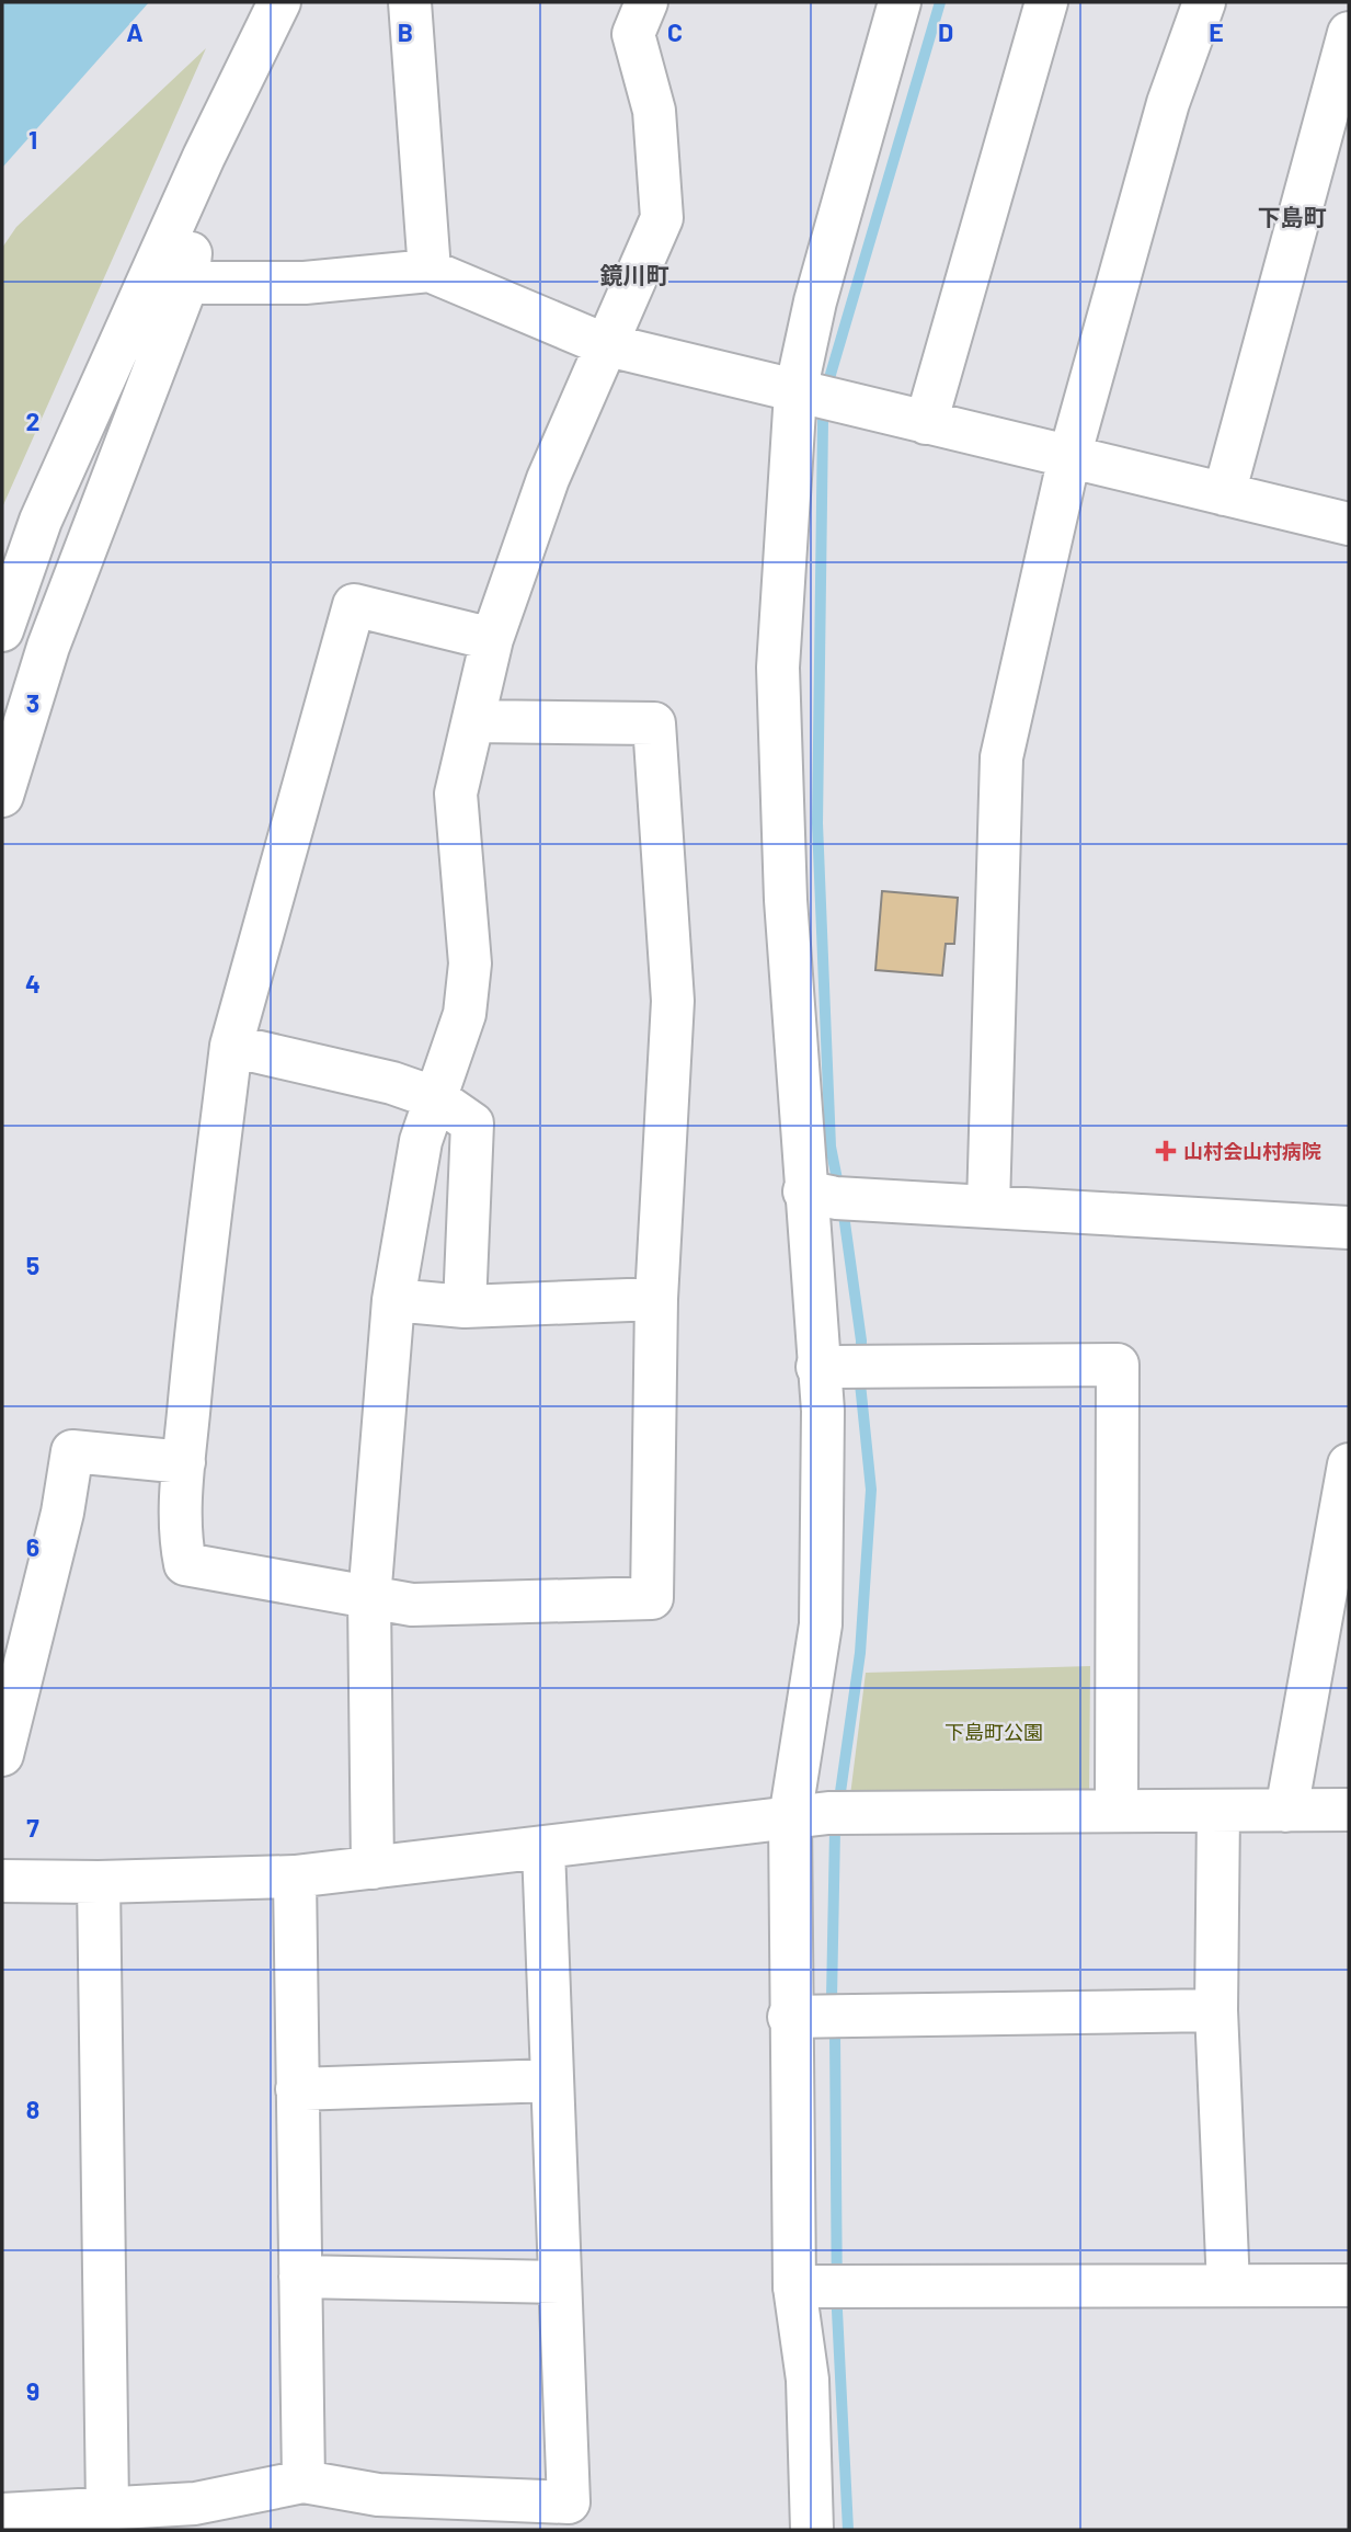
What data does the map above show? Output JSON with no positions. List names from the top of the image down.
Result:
{
  "districts": ["下島町", "鏡川町"],
  "parks": ["下島町公園"],
  "places": {
    "health": ["山村会山村病院"]
  },
  "grid": {
    "columns": [
      "A",
      "B",
      "C",
      "D",
      "E"
    ],
    "rows": [
      "1",
      "2",
      "3",
      "4",
      "5",
      "6",
      "7",
      "8",
      "9"
    ]
  }
}
